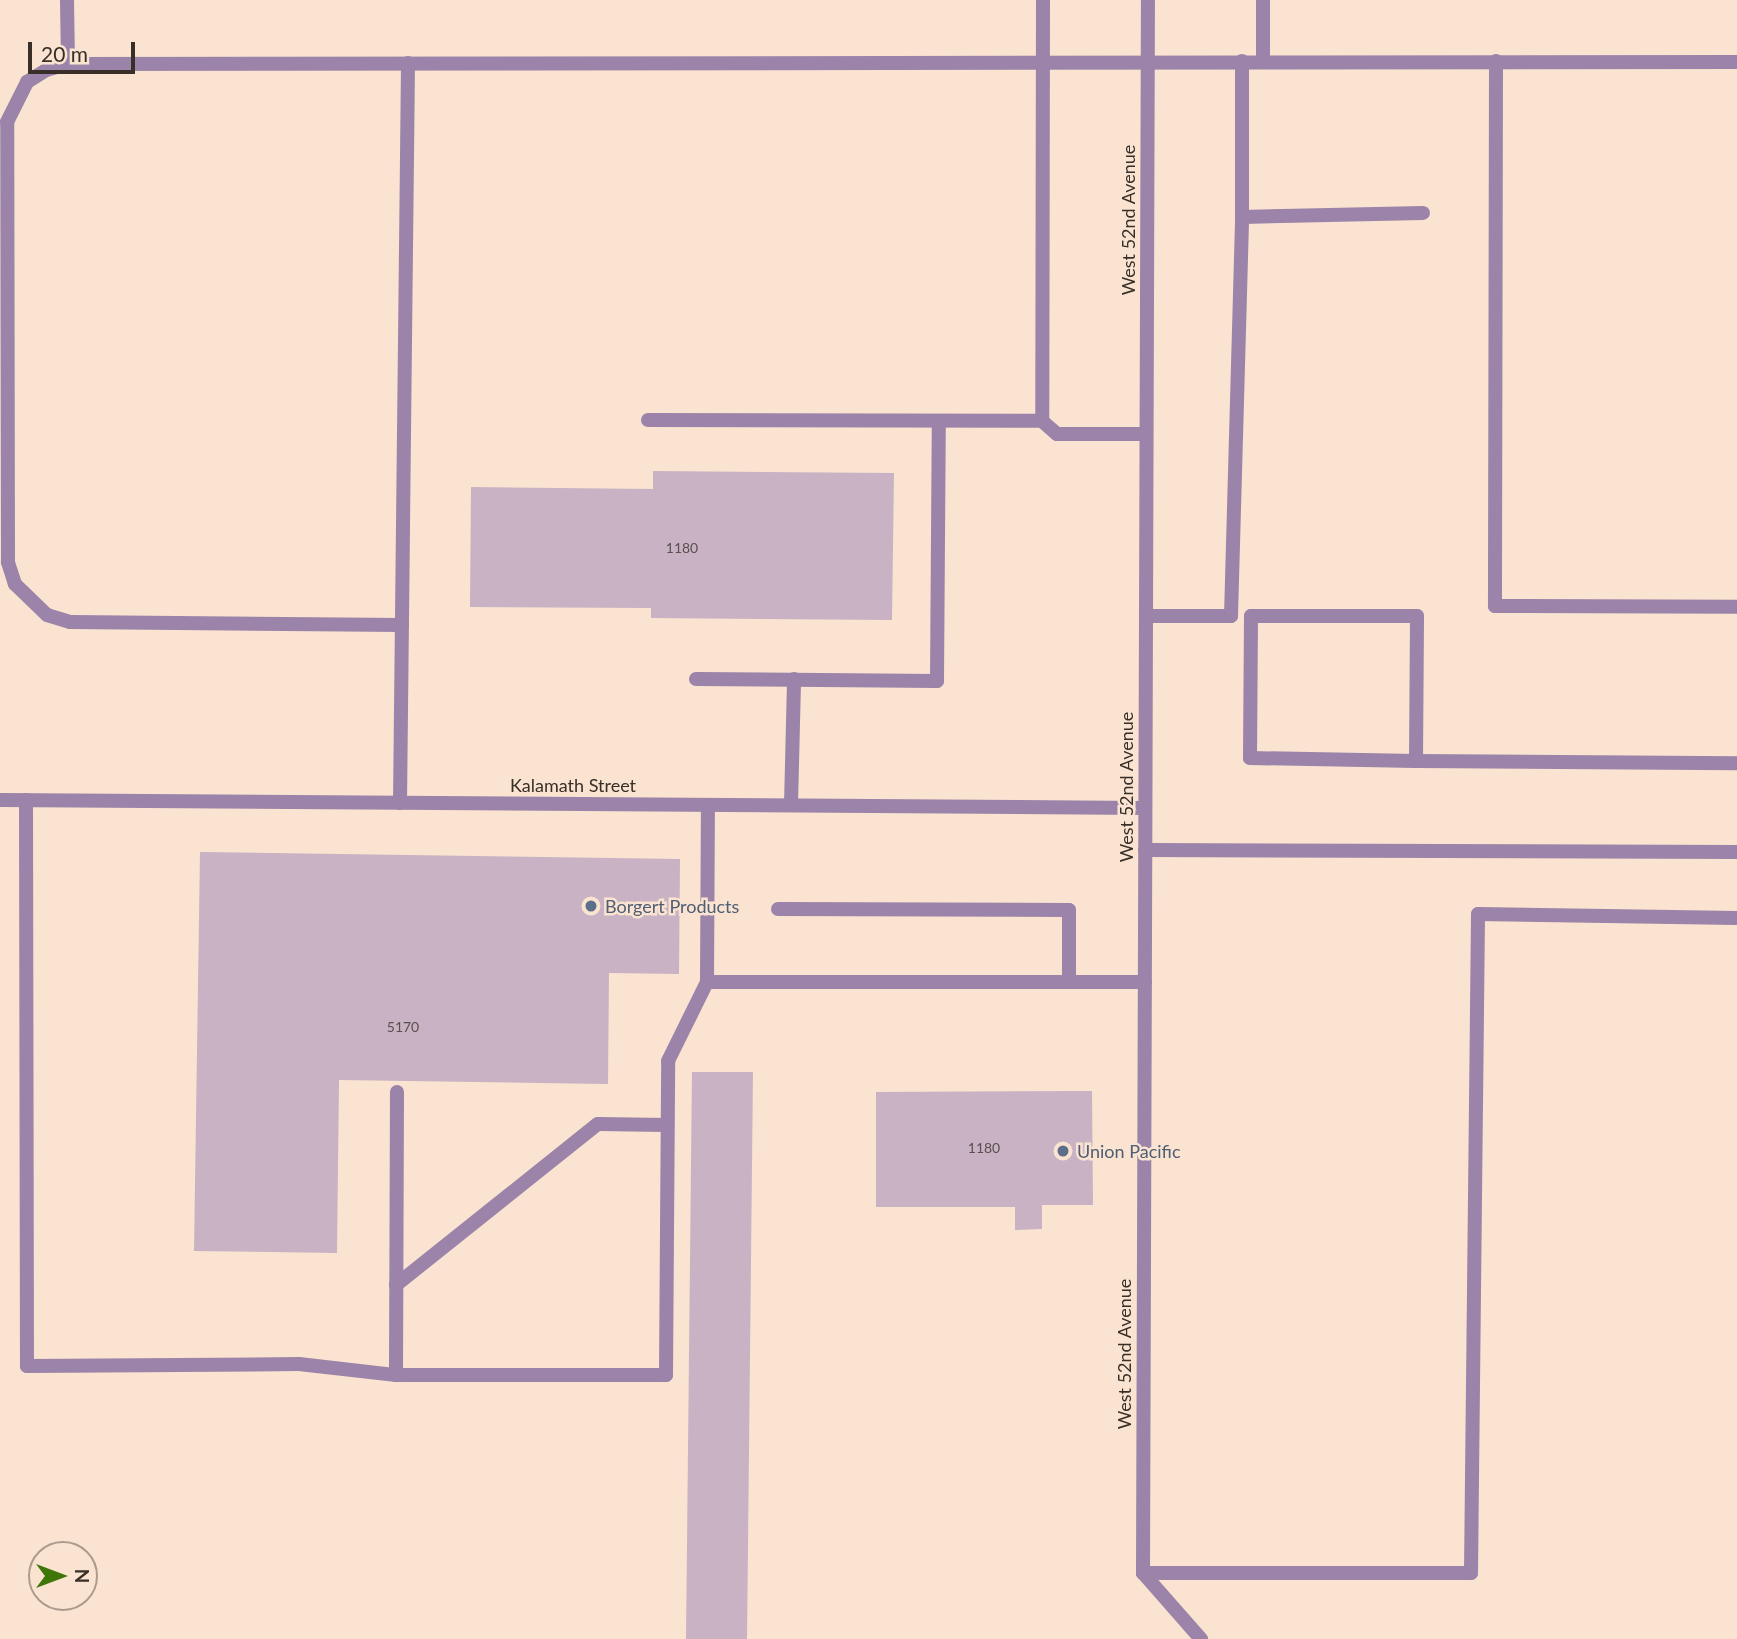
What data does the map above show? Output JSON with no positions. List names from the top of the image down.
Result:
{
  "streets": {
    "street": ["West 52nd Avenue", "Kalamath Street"]
  },
  "crossings": [
    ["West 52nd Avenue", "Kalamath Street"]
  ],
  "places": ["Borgert Products", "Union Pacific"],
  "house_numbers": ["1180", "5170", "1180"],
  "scale_bar": "20 m",
  "north": "right"
}
